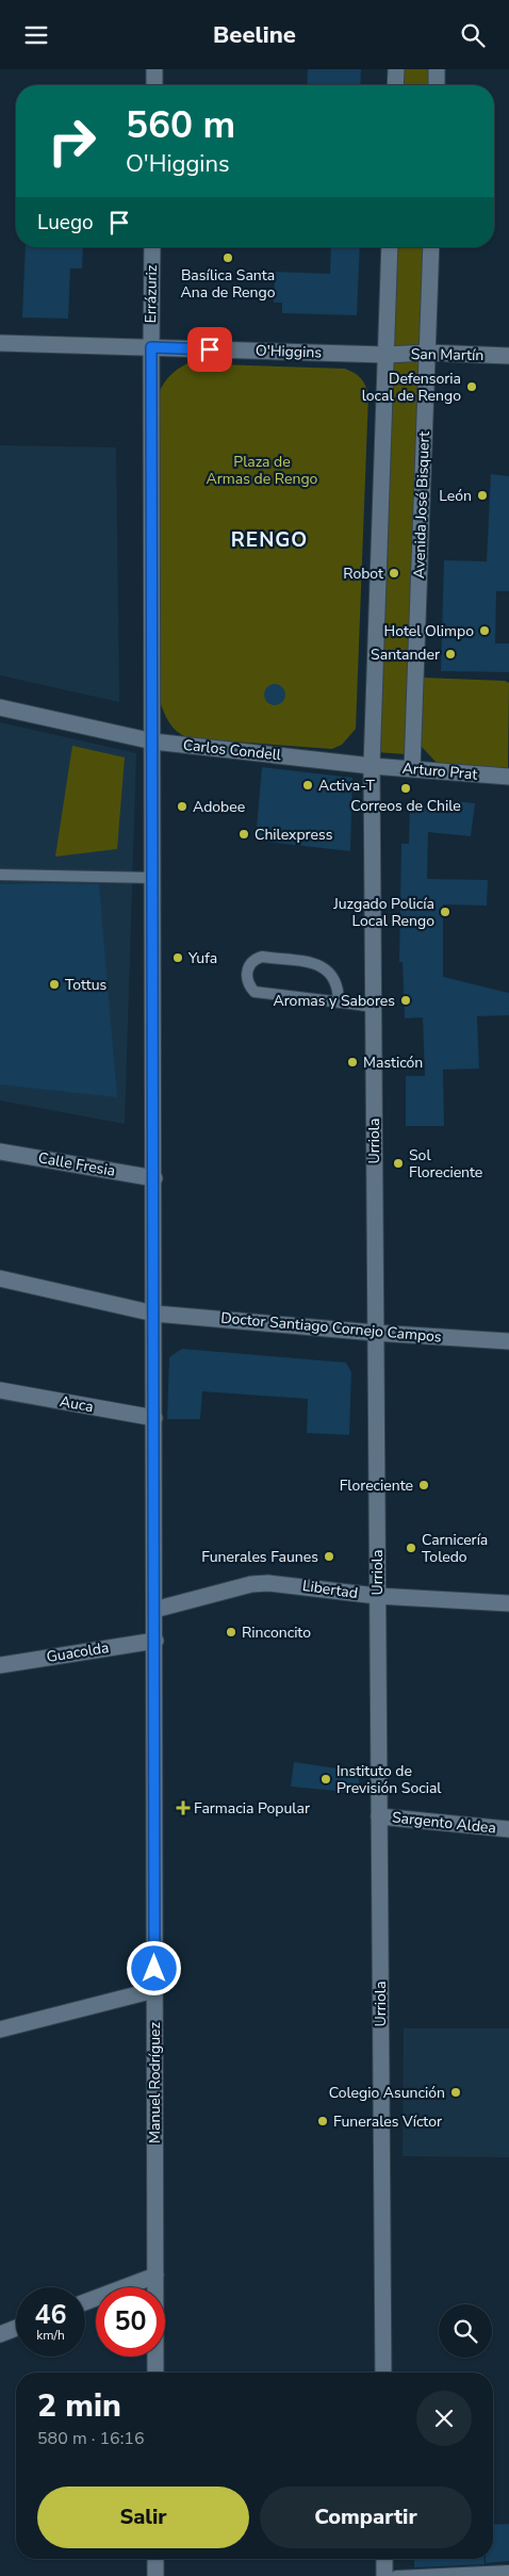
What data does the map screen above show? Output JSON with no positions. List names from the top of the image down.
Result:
{
  "streets": {
    "main road": [
      "Errázuriz",
      "O'Higgins",
      "San Martín",
      "Avenida José Bisquert",
      "Carlos Condell",
      "Arturo Prat",
      "Urriola",
      "Calle Fresia",
      "Doctor Santiago Cornejo Campos",
      "Auca",
      "Libertad",
      "Guacolda",
      "Sargento Aldea",
      "Manuel Rodríguez"
    ]
  },
  "crossings": [
    ["Errázuriz", "O'Higgins"],
    ["Errázuriz", "Manuel Rodríguez"],
    ["O'Higgins", "San Martín"],
    ["O'Higgins", "Manuel Rodríguez"],
    ["San Martín", "Avenida José Bisquert"],
    ["Avenida José Bisquert", "Arturo Prat"],
    ["Carlos Condell", "Arturo Prat"],
    ["Carlos Condell", "Urriola"],
    ["Carlos Condell", "Manuel Rodríguez"],
    ["Arturo Prat", "Urriola"],
    ["Urriola", "Doctor Santiago Cornejo Campos"],
    ["Urriola", "Libertad"],
    ["Urriola", "Sargento Aldea"],
    ["Calle Fresia", "Manuel Rodríguez"],
    ["Doctor Santiago Cornejo Campos", "Manuel Rodríguez"],
    ["Auca", "Manuel Rodríguez"],
    ["Libertad", "Manuel Rodríguez"],
    ["Guacolda", "Manuel Rodríguez"]
  ],
  "districts": ["RENGO"],
  "parks": ["Plaza de Armas de Rengo"],
  "places": {
    "other": [
      "Basílica Santa Ana de Rengo",
      "Defensoria local de Rengo",
      "León",
      "Robot",
      "Hotel Olimpo",
      "Santander",
      "Activa-T",
      "Correos de Chile",
      "Adobee",
      "Chilexpress",
      "Juzgado Policía Local Rengo",
      "Yufa",
      "Tottus",
      "Aromas y Sabores",
      "Masticón",
      "Sol Floreciente",
      "Floreciente",
      "Carnicería Toledo",
      "Funerales Faunes",
      "Rinconcito",
      "Instituto de Previsión Social",
      "Colegio Asunción",
      "Funerales Víctor"
    ],
    "health": ["Farmacia Popular"]
  },
  "page": {
    "header": "Beeline",
    "turn": ["560 m", "O'Higgins"],
    "then": "Luego",
    "speed": "46 km/h",
    "limit": "50",
    "heading": ["2 min", "580 m · 16:16"],
    "buttons": ["Salir", "Compartir"]
  }
}
